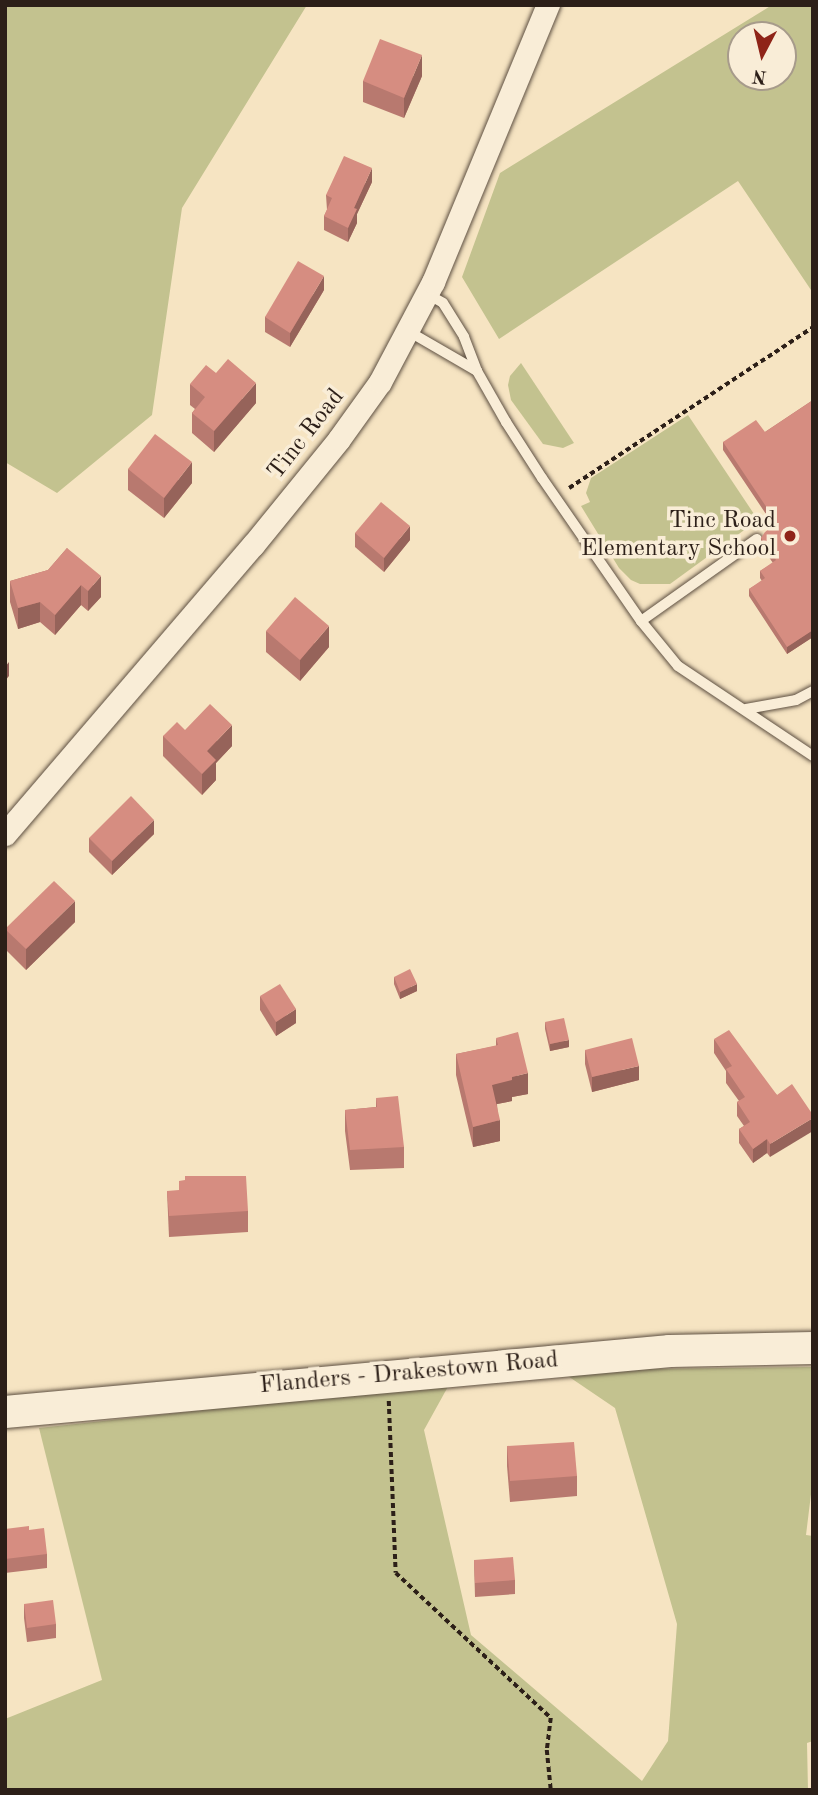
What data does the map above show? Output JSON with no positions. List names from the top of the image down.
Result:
{
  "streets": {
    "street": ["Tinc Road", "Flanders - Drakestown Road"]
  },
  "places": ["Tinc Road Elementary School"],
  "north": "bottom"
}
